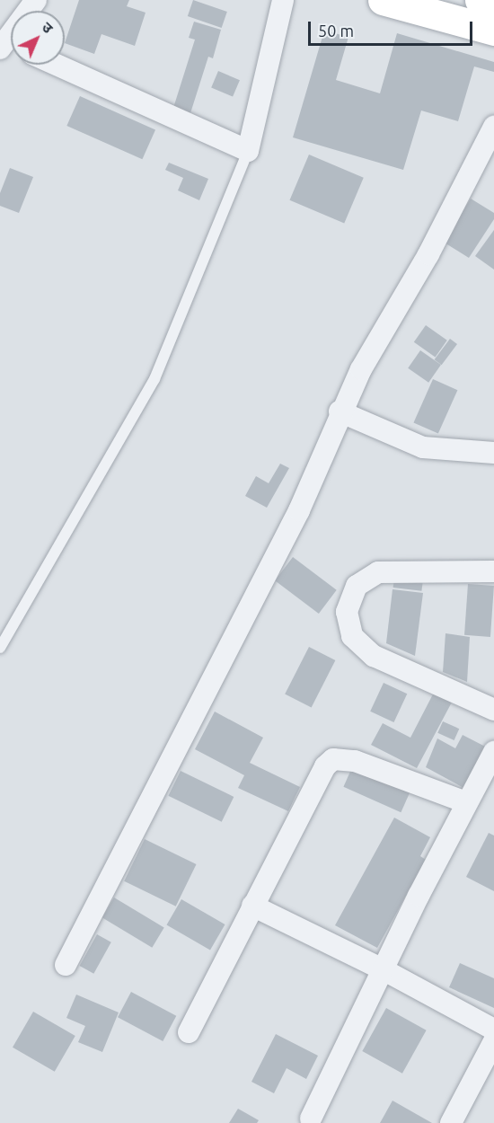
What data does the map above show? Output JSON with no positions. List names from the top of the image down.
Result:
{
  "scale_bar": "50 m",
  "north": "top right"
}
